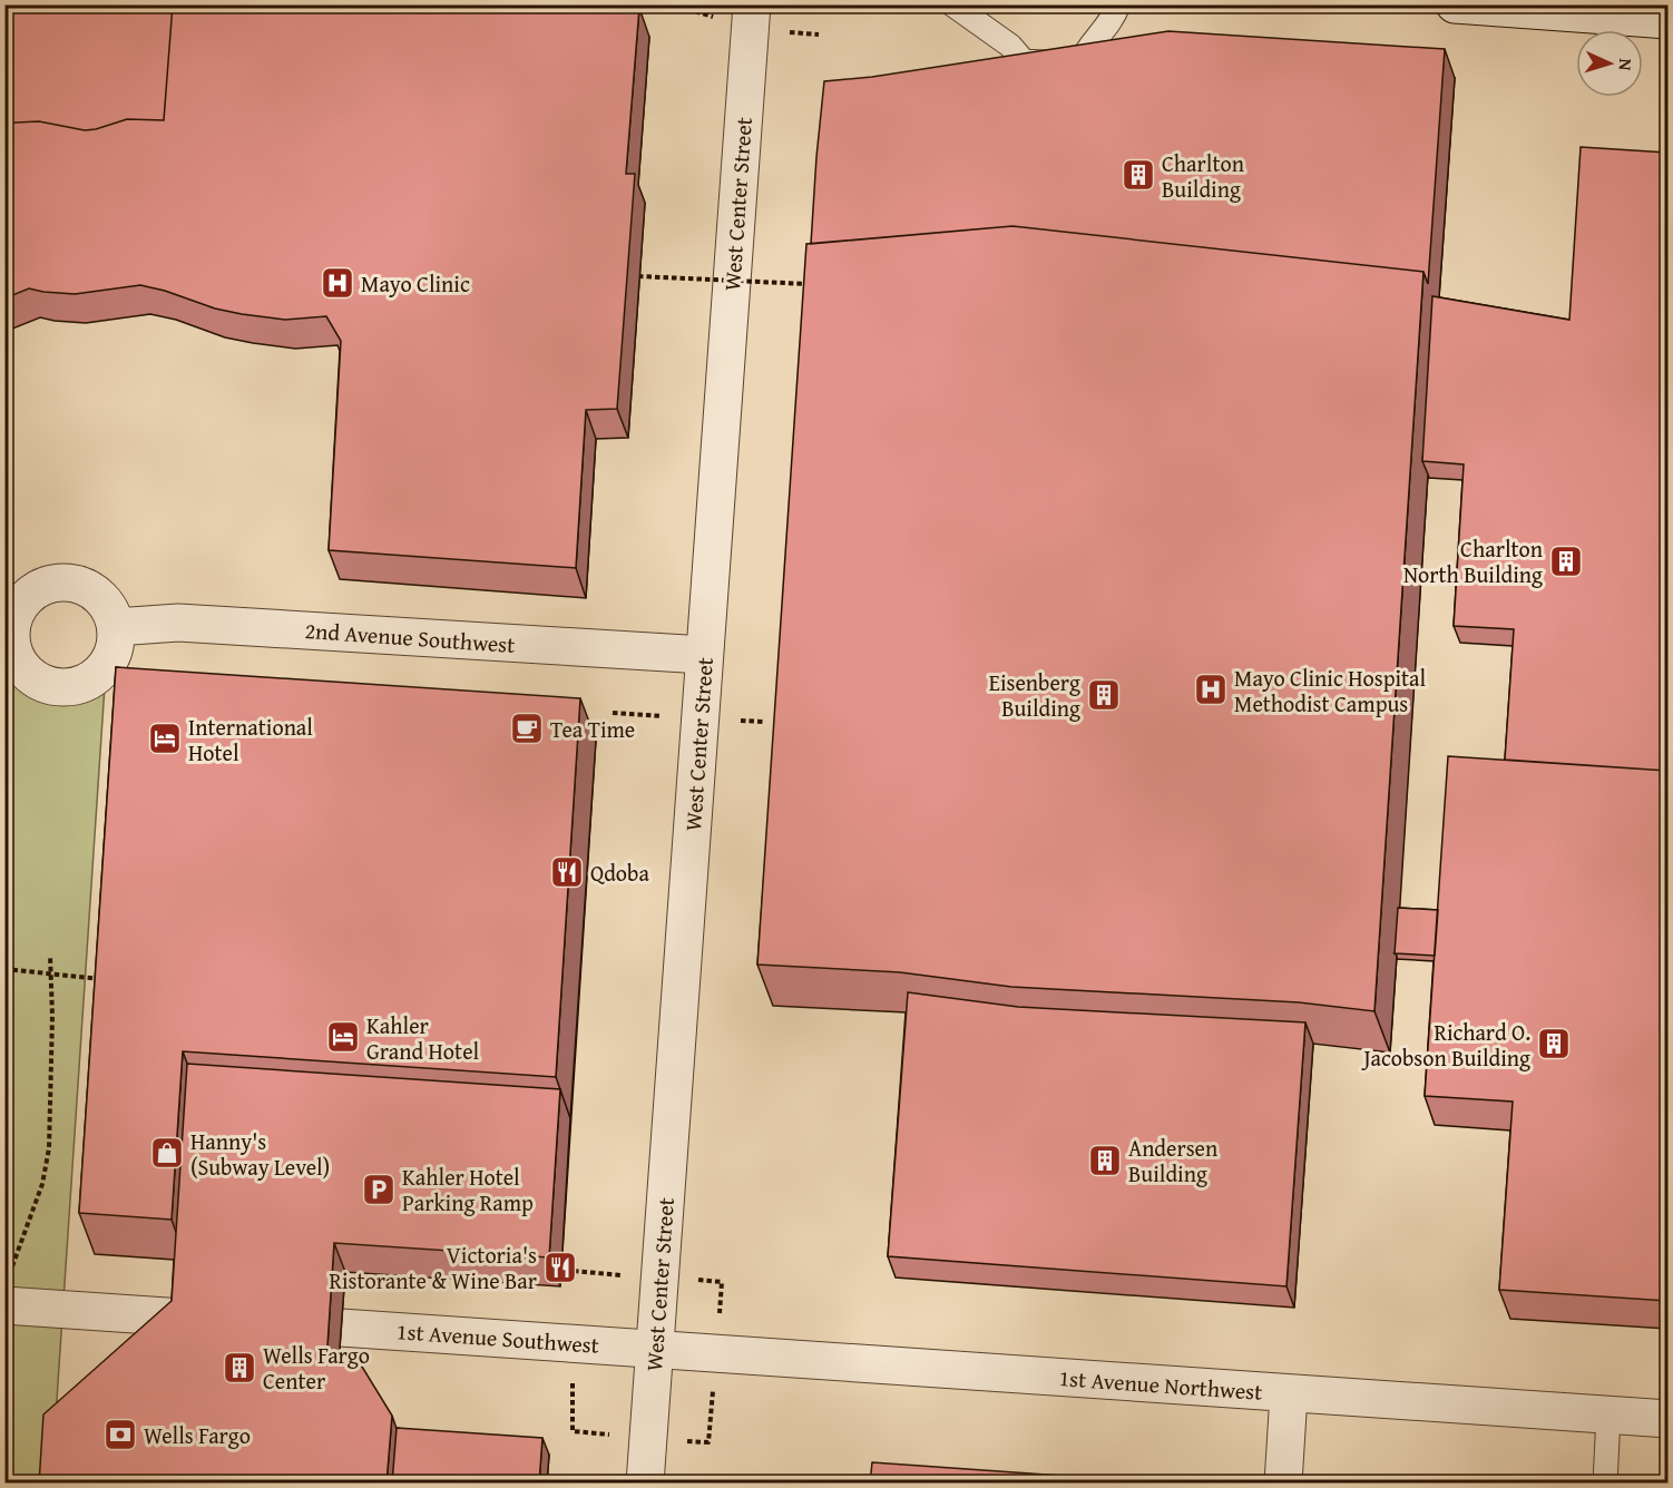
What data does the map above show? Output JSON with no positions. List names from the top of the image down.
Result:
{
  "streets": {
    "street": [
      "West Center Street",
      "2nd Avenue Southwest",
      "1st Avenue Southwest",
      "1st Avenue Northwest"
    ]
  },
  "crossings": [
    ["West Center Street", "2nd Avenue Southwest"],
    ["West Center Street", "1st Avenue Southwest"],
    ["West Center Street", "1st Avenue Northwest"],
    ["1st Avenue Southwest", "1st Avenue Northwest"]
  ],
  "places": {
    "building": [
      "Charlton Building",
      "Charlton North Building",
      "Eisenberg Building",
      "Richard O. Jacobson Building",
      "Andersen Building",
      "Wells Fargo Center"
    ],
    "hospital": ["Mayo Clinic", "Mayo Clinic Hospital Methodist Campus"],
    "cafe": ["Tea Time"],
    "hotel": ["International Hotel", "Kahler Grand Hotel"],
    "restaurant": ["Qdoba", "Victoria's Ristorante & Wine Bar"],
    "shop": ["Hanny's (Subway Level)"],
    "parking": ["Kahler Hotel Parking Ramp"],
    "bank": ["Wells Fargo"]
  },
  "north": "right"
}
